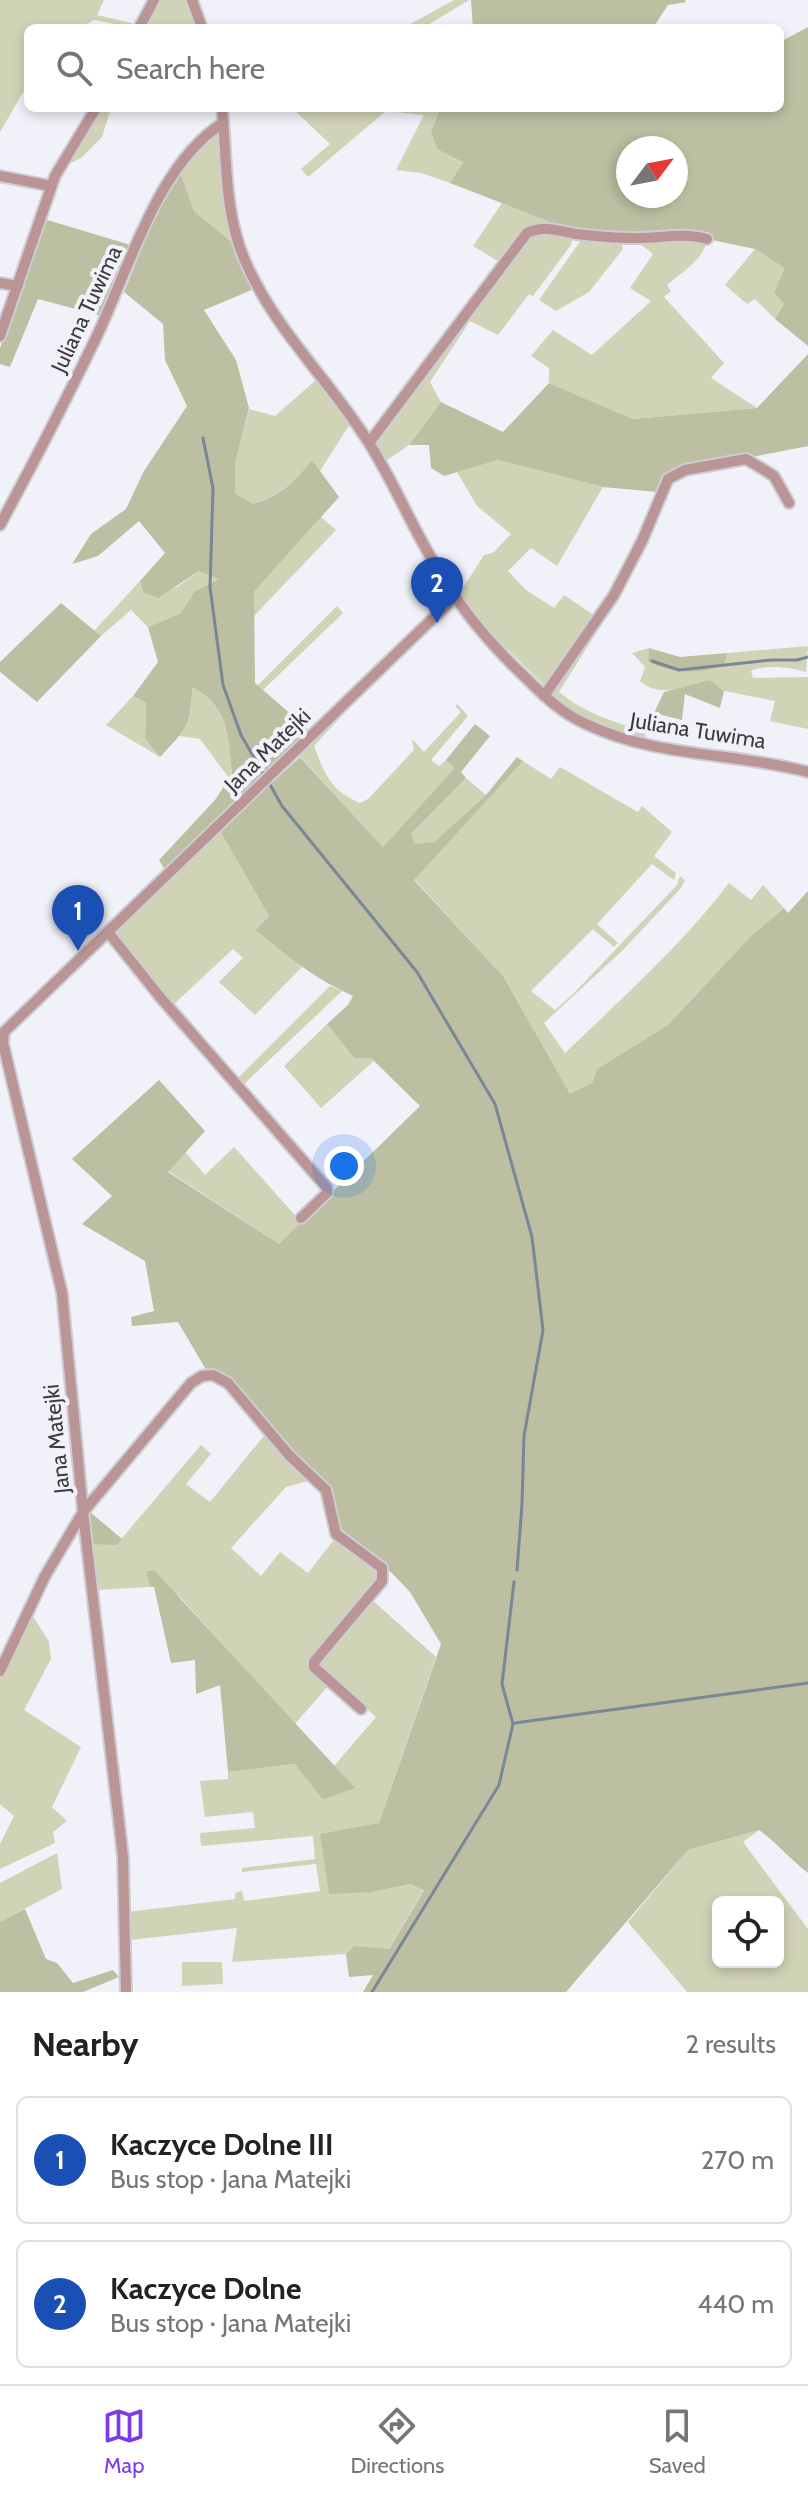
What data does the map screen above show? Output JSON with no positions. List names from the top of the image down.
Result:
{
  "streets": {
    "street": ["Juliana Tuwima", "Jana Matejki"]
  },
  "crossings": [
    ["Juliana Tuwima", "Jana Matejki"]
  ],
  "north": "top right",
  "page": {
    "search": "Search here",
    "pins": ["2", "1"],
    "heading": ["Nearby", "2 results"],
    "list": [
      {
        "mark": "1",
        "name": "Kaczyce Dolne III",
        "note": "Bus stop · Jana Matejki",
        "value": "270 m"
      },
      {
        "mark": "2",
        "name": "Kaczyce Dolne",
        "note": "Bus stop · Jana Matejki",
        "value": "440 m"
      }
    ],
    "nav": ["Map", "Directions", "Saved"]
  }
}
